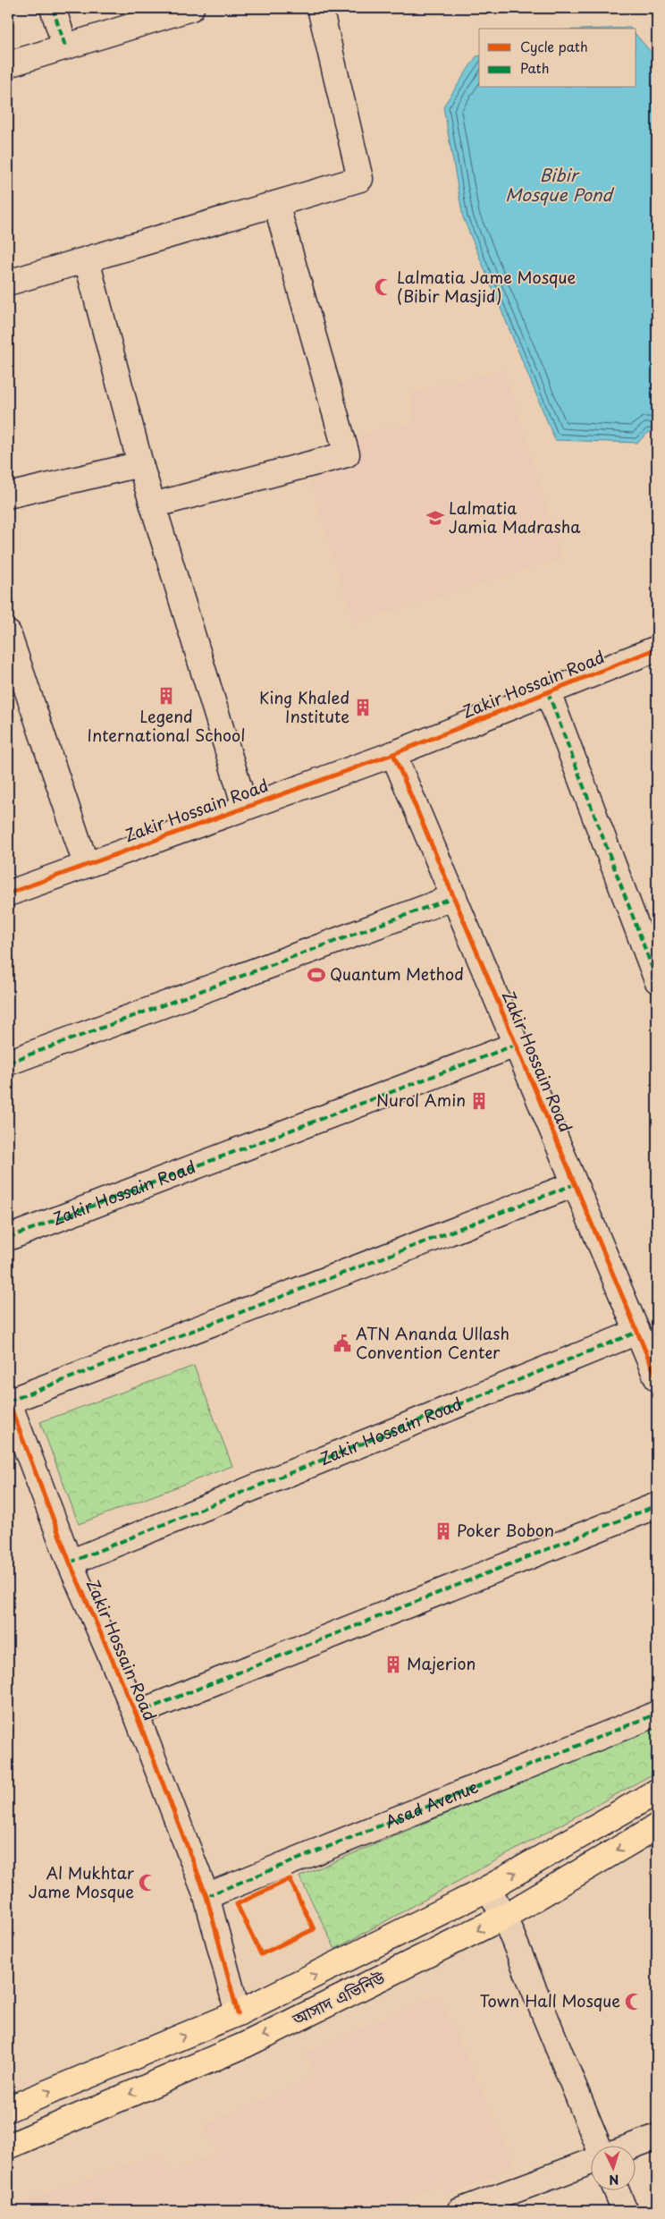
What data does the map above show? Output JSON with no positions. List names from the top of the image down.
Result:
{
  "streets": {
    "main road": ["আসাদ এভিনিউ"],
    "street": ["Zakir Hossain Road", "Asad Avenue"]
  },
  "crossings": [
    ["Zakir Hossain Road", "Asad Avenue"],
    ["Zakir Hossain Road", "আসাদ এভিনিউ"]
  ],
  "water": ["Bibir Mosque Pond"],
  "places": {
    "mosque": ["Lalmatia Jame Mosque (Bibir Masjid)", "Al Mukhtar Jame Mosque", "Town Hall Mosque"],
    "school or university": ["Lalmatia Jamia Madrasha"],
    "building": [
      "Legend International School",
      "King Khaled Institute",
      "Nurol Amin",
      "Poker Bobon",
      "Majerion"
    ],
    "sports": ["Quantum Method"],
    "public building": ["ATN Ananda Ullash Convention Center"]
  },
  "legend": ["Cycle path", "Path"],
  "north": "bottom"
}
